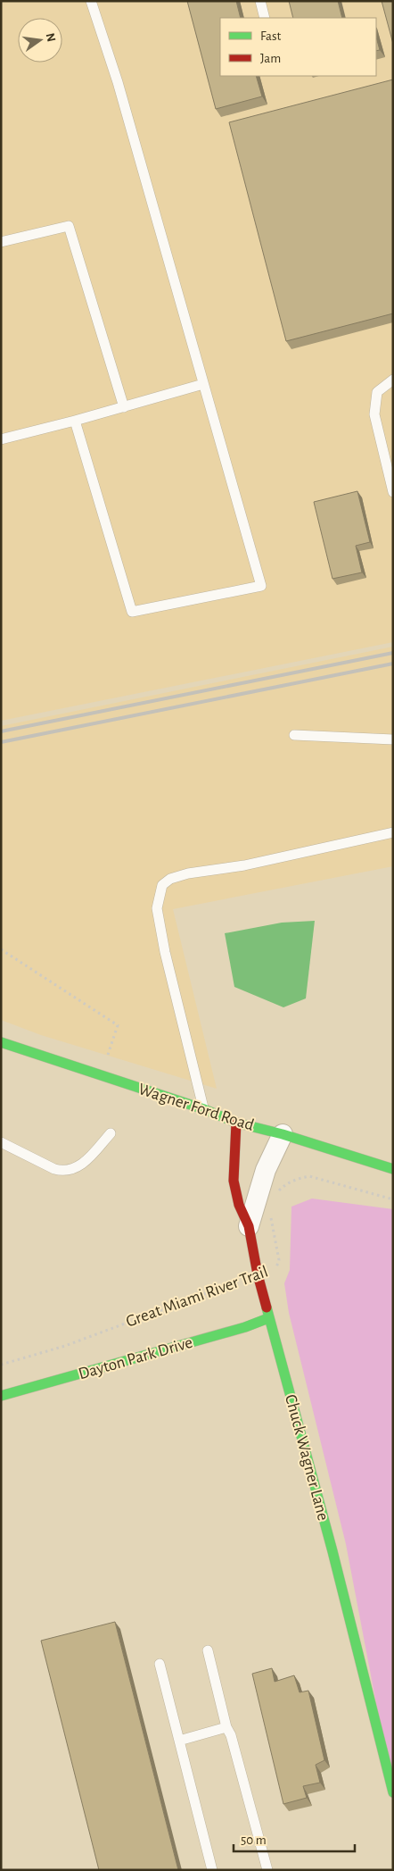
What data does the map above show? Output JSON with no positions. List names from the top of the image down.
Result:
{
  "streets": {
    "street": ["Wagner Ford Road", "Dayton Park Drive", "Chuck Wagner Lane"],
    "path": ["Great Miami River Trail"]
  },
  "crossings": [
    ["Wagner Ford Road", "Chuck Wagner Lane"],
    ["Great Miami River Trail", "Chuck Wagner Lane"],
    ["Dayton Park Drive", "Chuck Wagner Lane"]
  ],
  "legend": ["Fast", "Jam"],
  "scale_bar": "50 m",
  "north": "right"
}
